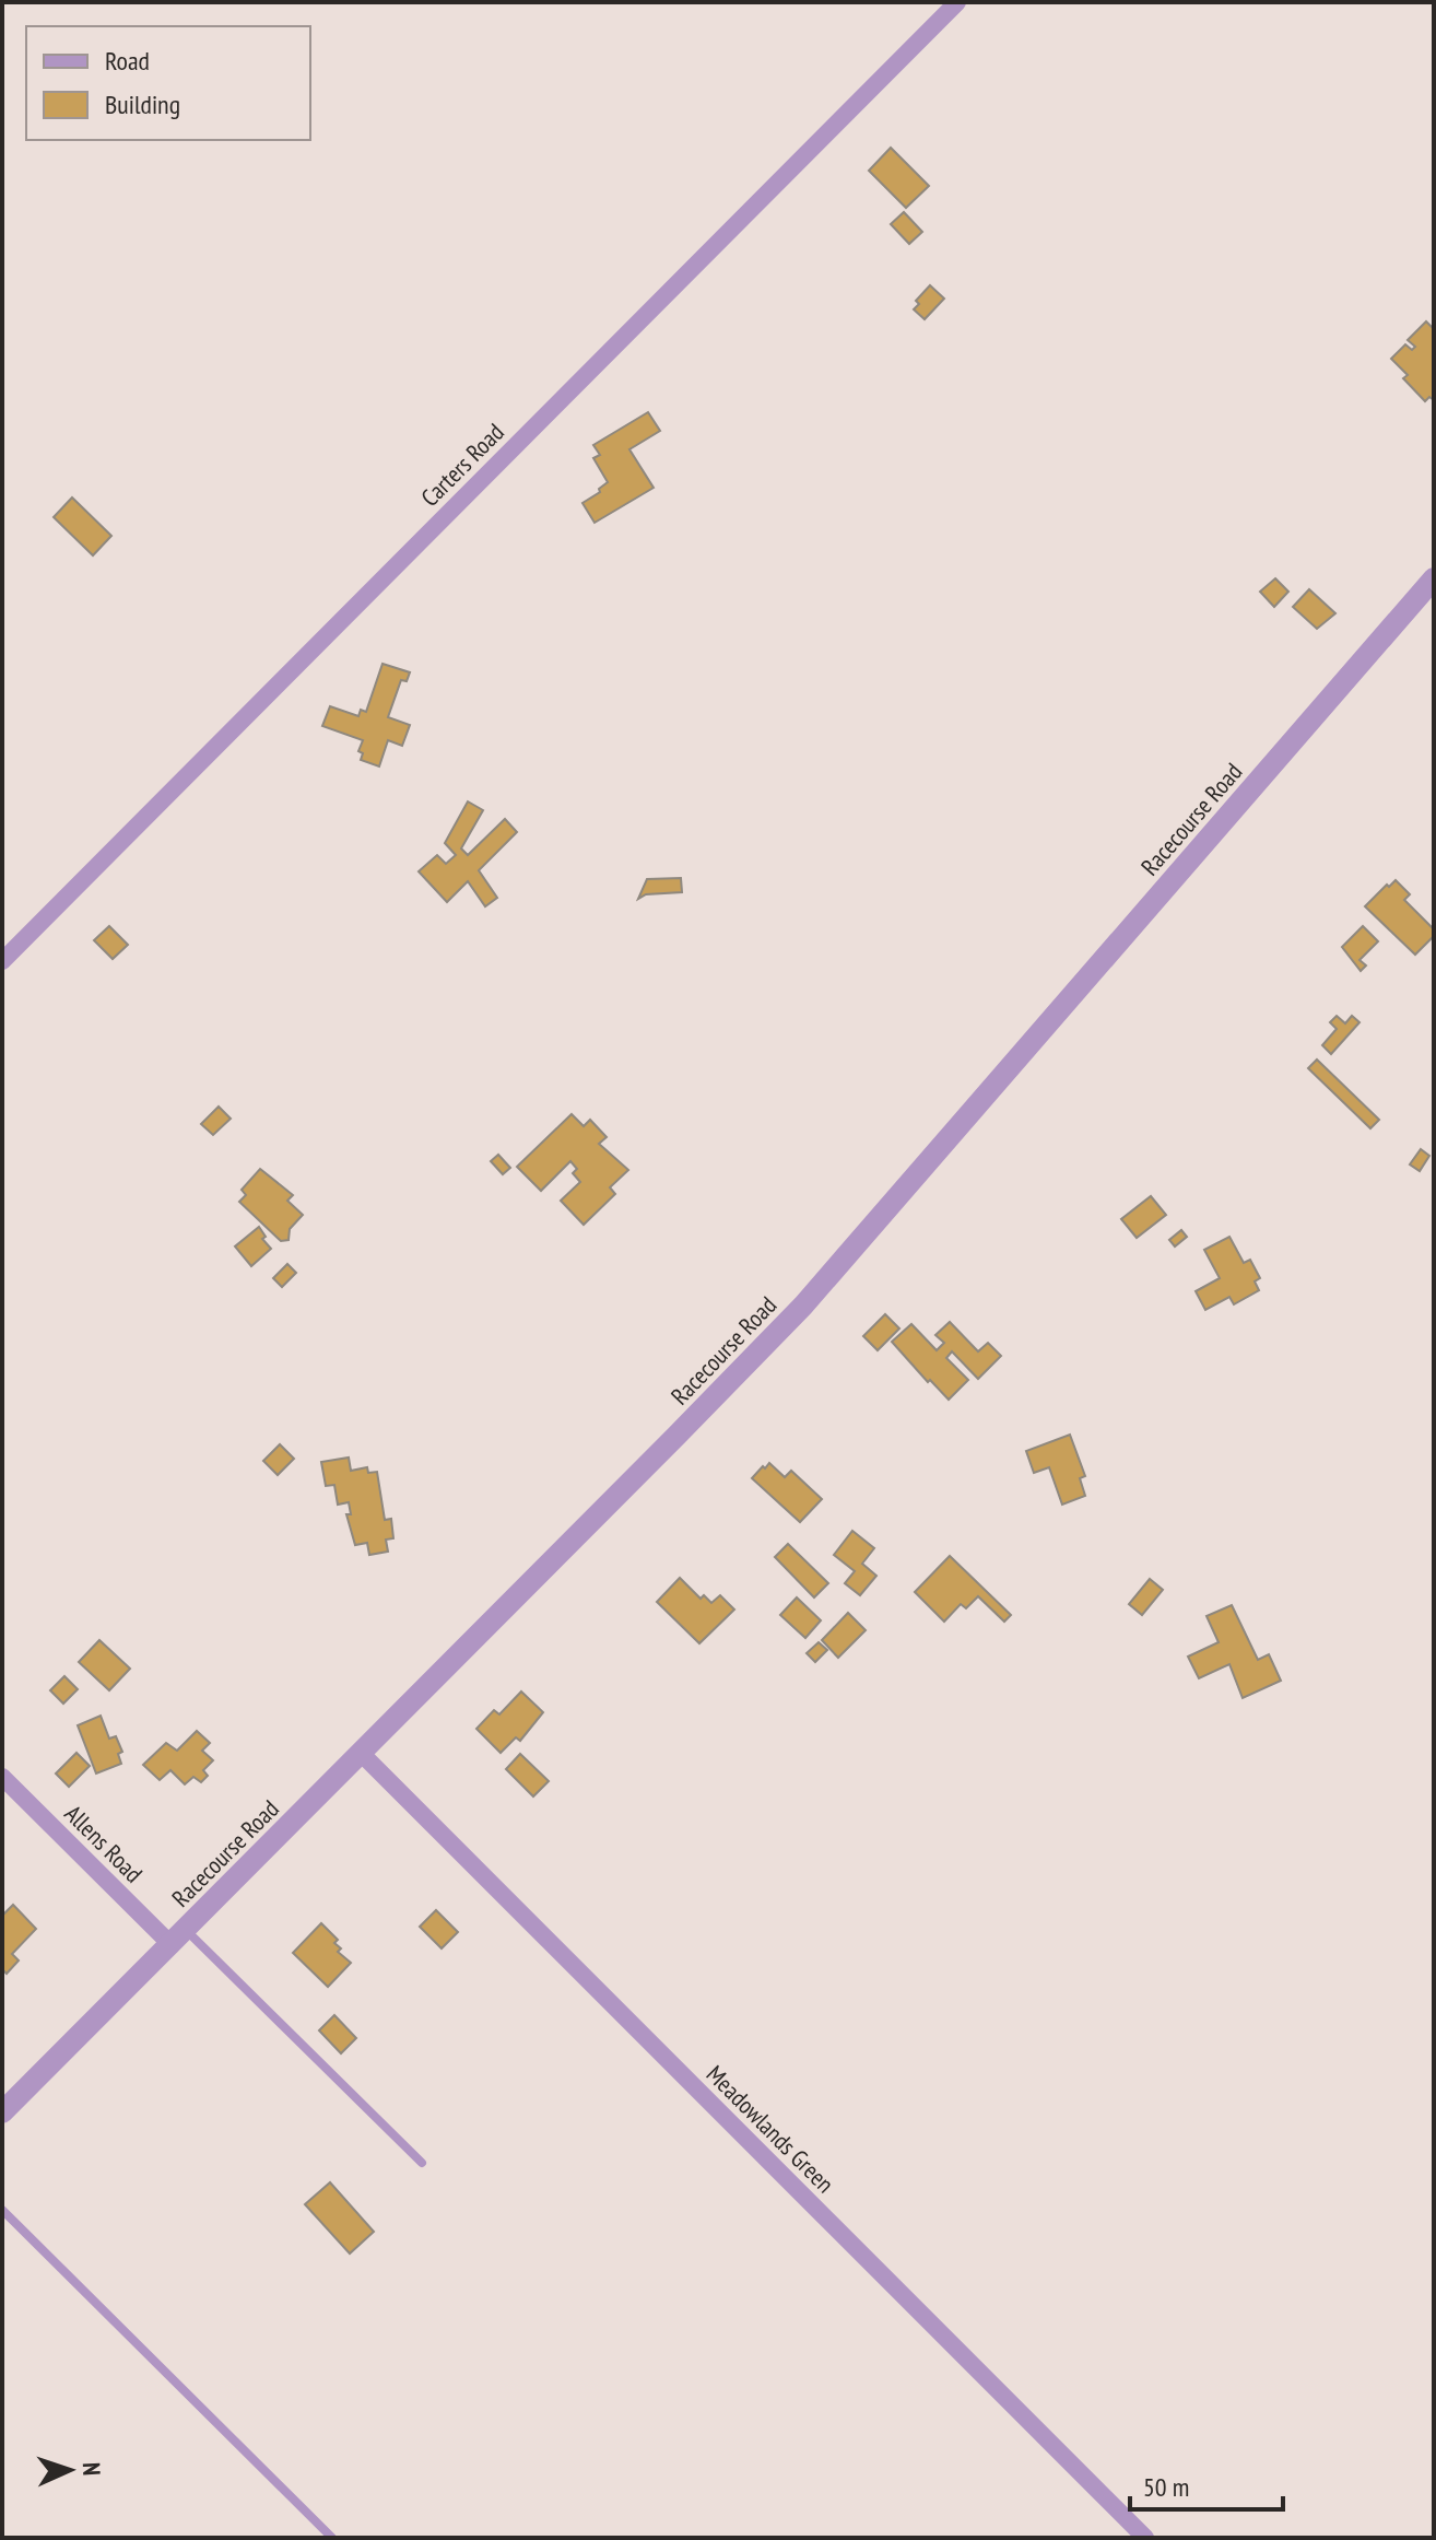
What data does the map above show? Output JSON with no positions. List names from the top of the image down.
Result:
{
  "streets": {
    "street": [
      "Carters Road",
      "Racecourse Road",
      "Allens Road",
      "Meadowlands Green"
    ]
  },
  "crossings": [
    ["Racecourse Road", "Allens Road"],
    ["Racecourse Road", "Meadowlands Green"]
  ],
  "legend": ["Road", "Building"],
  "scale_bar": "50 m",
  "north": "right"
}
